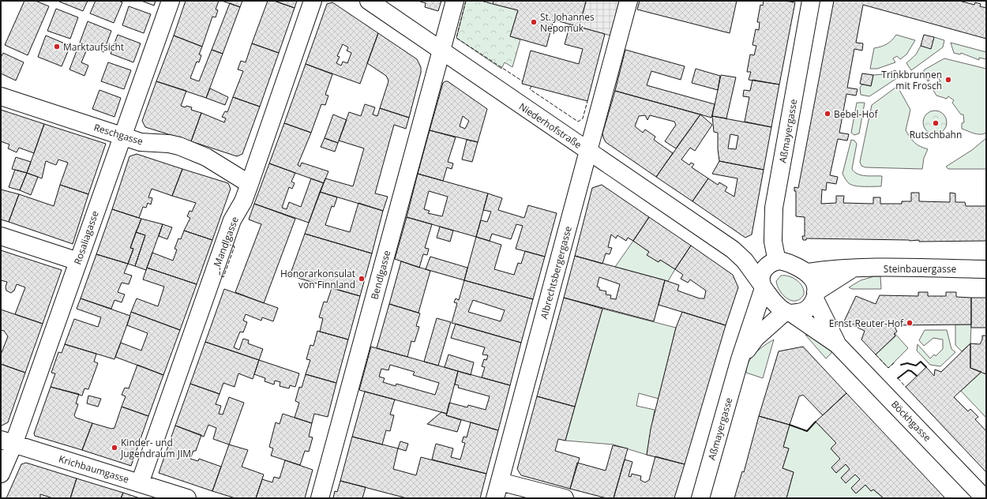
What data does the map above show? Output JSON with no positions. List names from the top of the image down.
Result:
{
  "streets": {
    "street": [
      "Niederhofstraße",
      "Aßmayergasse",
      "Reschgasse",
      "Rosaliagasse",
      "Mandlgasse",
      "Steinbauergasse",
      "Albrechtsbergergasse",
      "Bendlgasse",
      "Böckhgasse",
      "Krichbaumgasse"
    ]
  },
  "crossings": [
    ["Niederhofstraße", "Aßmayergasse"],
    ["Niederhofstraße", "Steinbauergasse"],
    ["Niederhofstraße", "Albrechtsbergergasse"],
    ["Niederhofstraße", "Bendlgasse"],
    ["Niederhofstraße", "Böckhgasse"],
    ["Aßmayergasse", "Steinbauergasse"],
    ["Aßmayergasse", "Böckhgasse"],
    ["Reschgasse", "Rosaliagasse"],
    ["Reschgasse", "Mandlgasse"],
    ["Rosaliagasse", "Krichbaumgasse"],
    ["Mandlgasse", "Krichbaumgasse"],
    ["Steinbauergasse", "Böckhgasse"]
  ],
  "places": [
    "St. Johannes Nepomuk",
    "Marktaufsicht",
    "Trinkbrunnen mit Frosch",
    "Bebel-Hof",
    "Rutschbahn",
    "Honorarkonsulat von Finnland",
    "Ernst-Reuter-Hof",
    "Kinder- und Jugendraum JIM"
  ]
}
